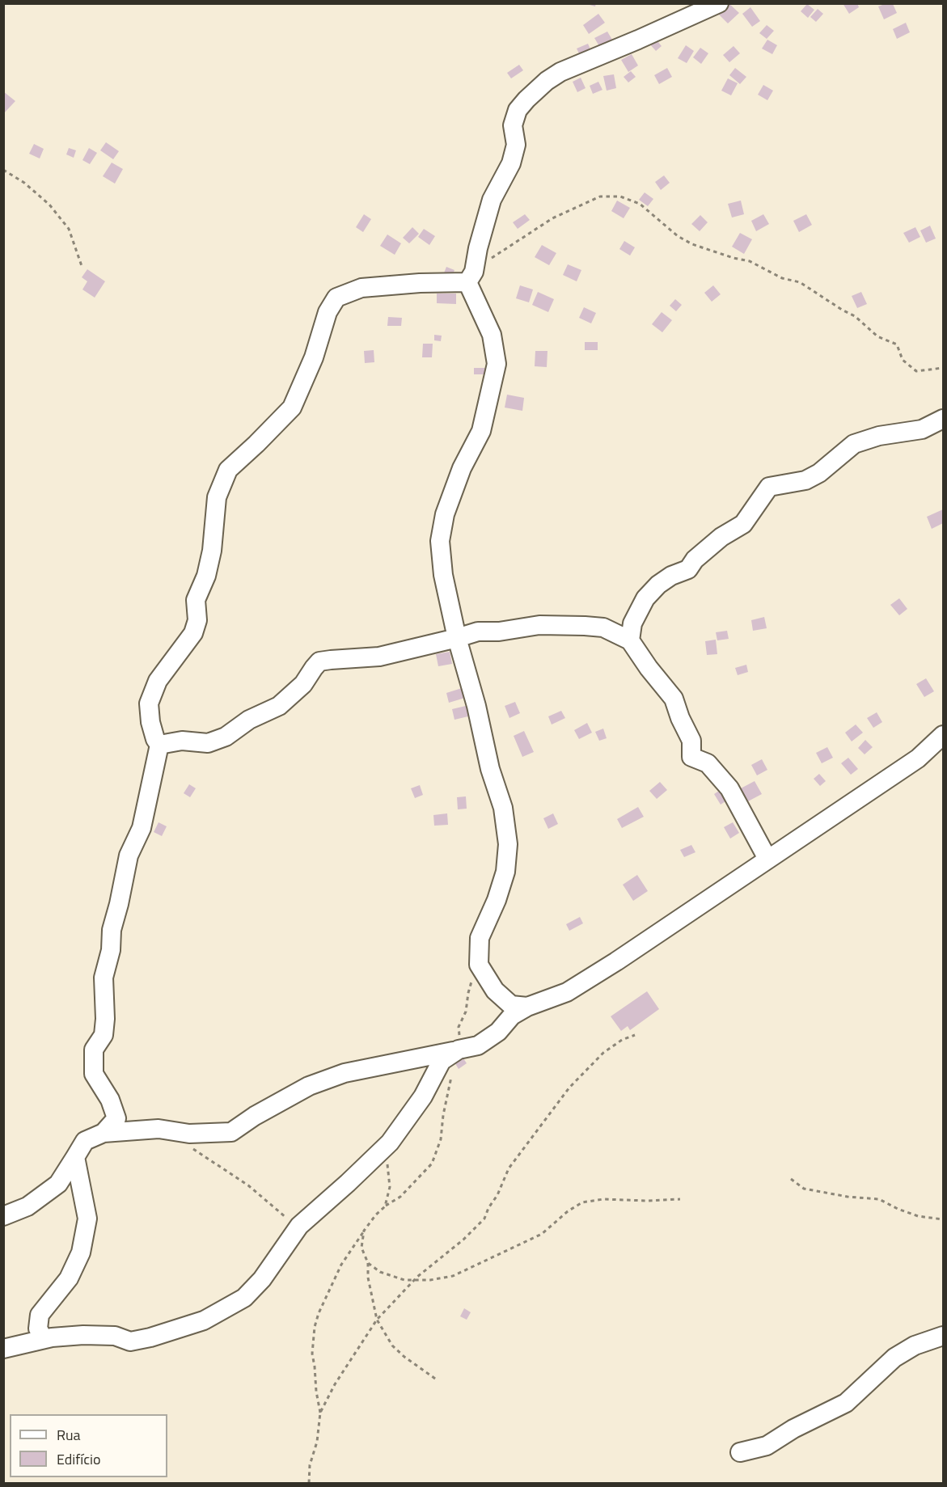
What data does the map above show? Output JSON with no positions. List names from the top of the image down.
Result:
{
  "legend": ["Rua", "Edifício"]
}
